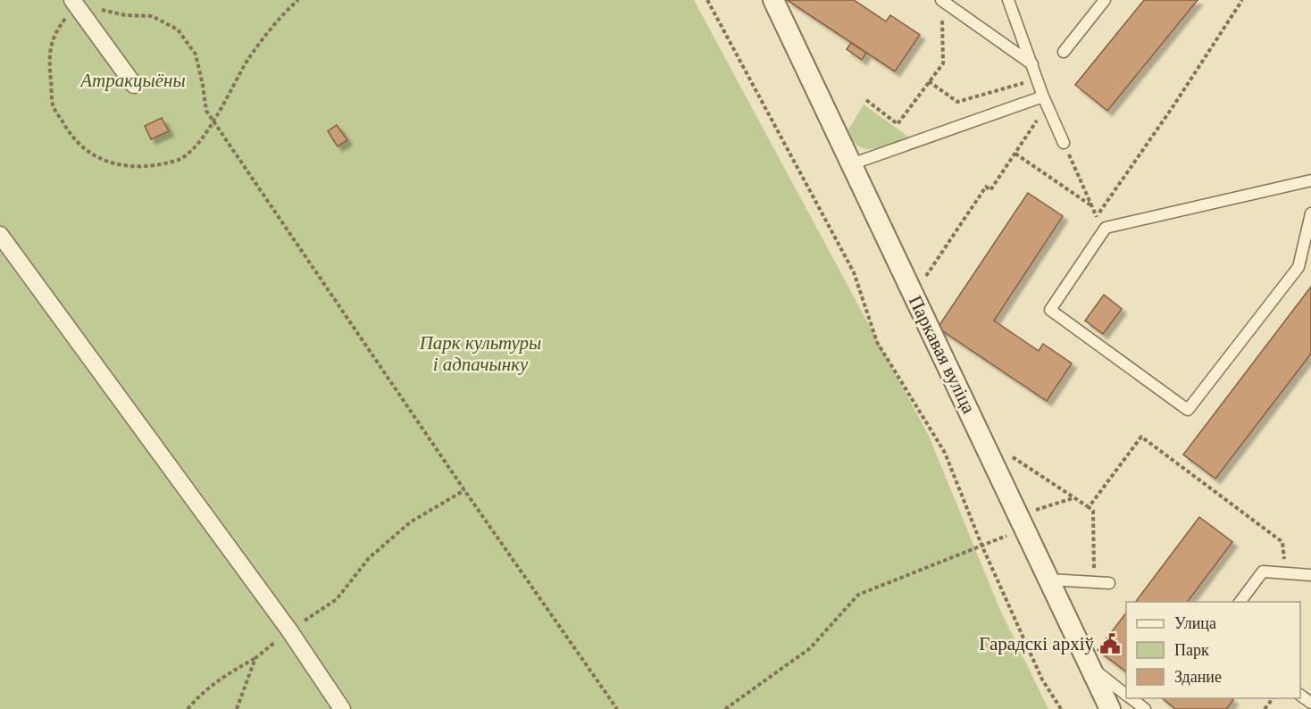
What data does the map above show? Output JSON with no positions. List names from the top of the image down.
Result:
{
  "streets": {
    "street": ["Паркавая вуліца"]
  },
  "parks": ["Атракцыёны", "Парк культуры і адпачынку"],
  "places": {
    "public building": ["Гарадскі архіў"]
  },
  "legend": ["Улица", "Парк", "Здание"]
}
